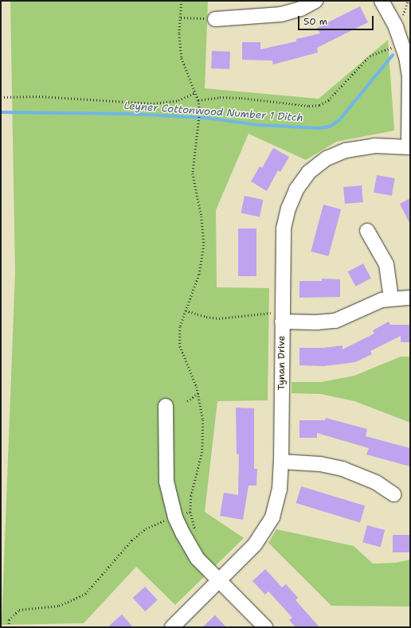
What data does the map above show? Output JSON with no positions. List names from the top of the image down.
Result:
{
  "streets": {
    "street": ["Tynan Drive"]
  },
  "water": ["Leyner Cottonwood Number 1 Ditch"],
  "scale_bar": "50 m"
}
